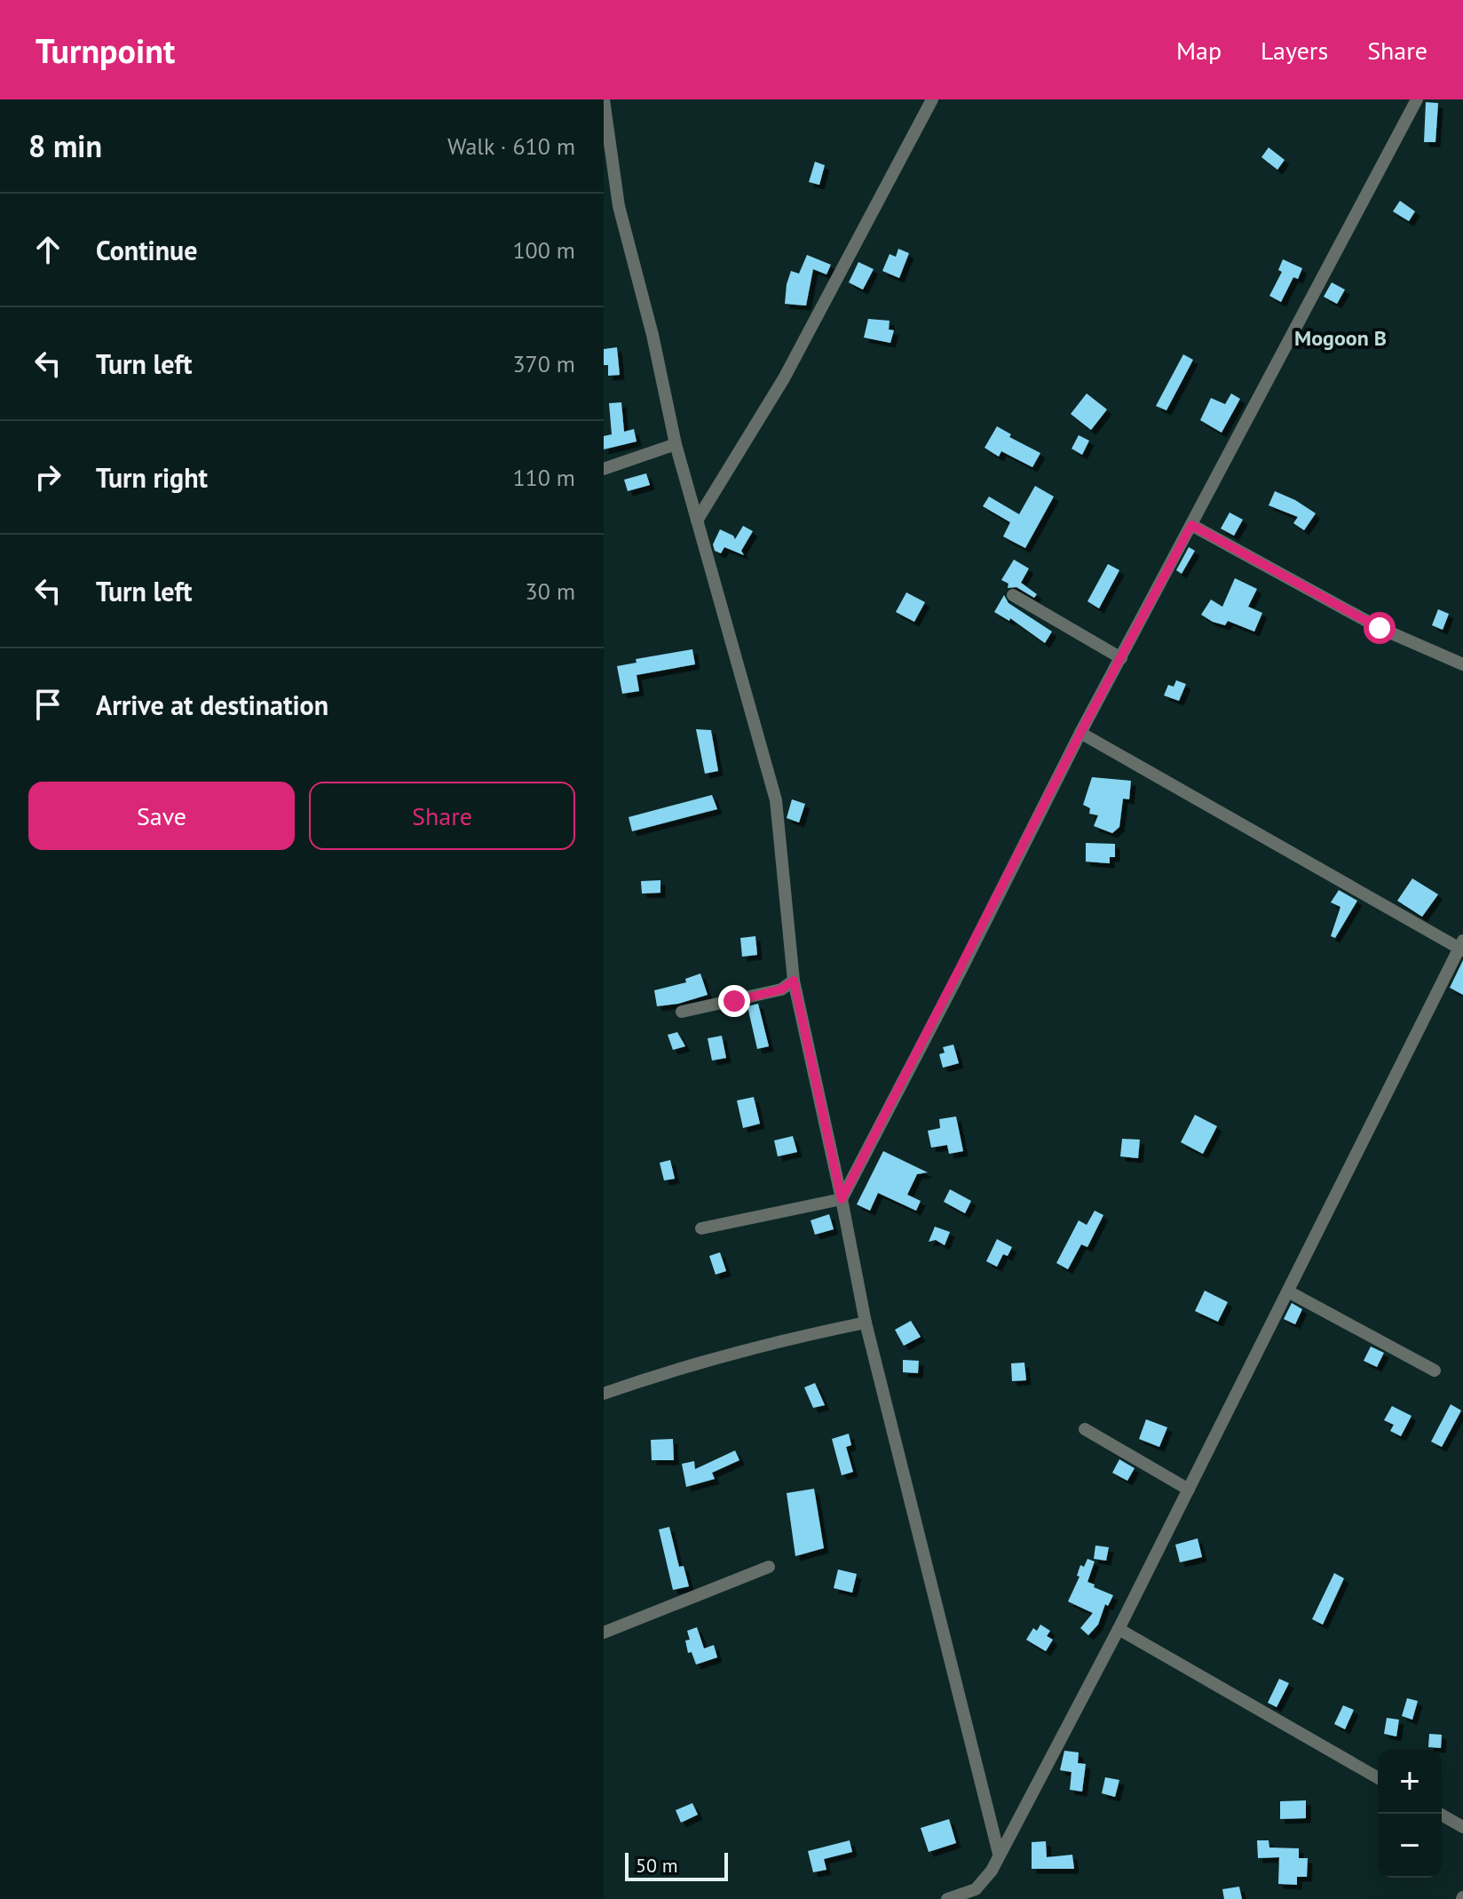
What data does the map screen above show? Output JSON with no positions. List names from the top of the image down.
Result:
{
  "districts": ["Mogoon B"],
  "scale_bar": "50 m",
  "page": {
    "header": "Turnpoint",
    "nav": ["Map", "Layers", "Share"],
    "heading": ["8 min", "Walk · 610 m"],
    "list": [
      ["Continue", "100 m"],
      ["Turn left", "370 m"],
      ["Turn right", "110 m"],
      ["Turn left", "30 m"],
      "Arrive at destination"
    ],
    "buttons": ["Save", "Share"],
    "map_buttons": ["+", "−"],
    "scale": "50 m"
  }
}
